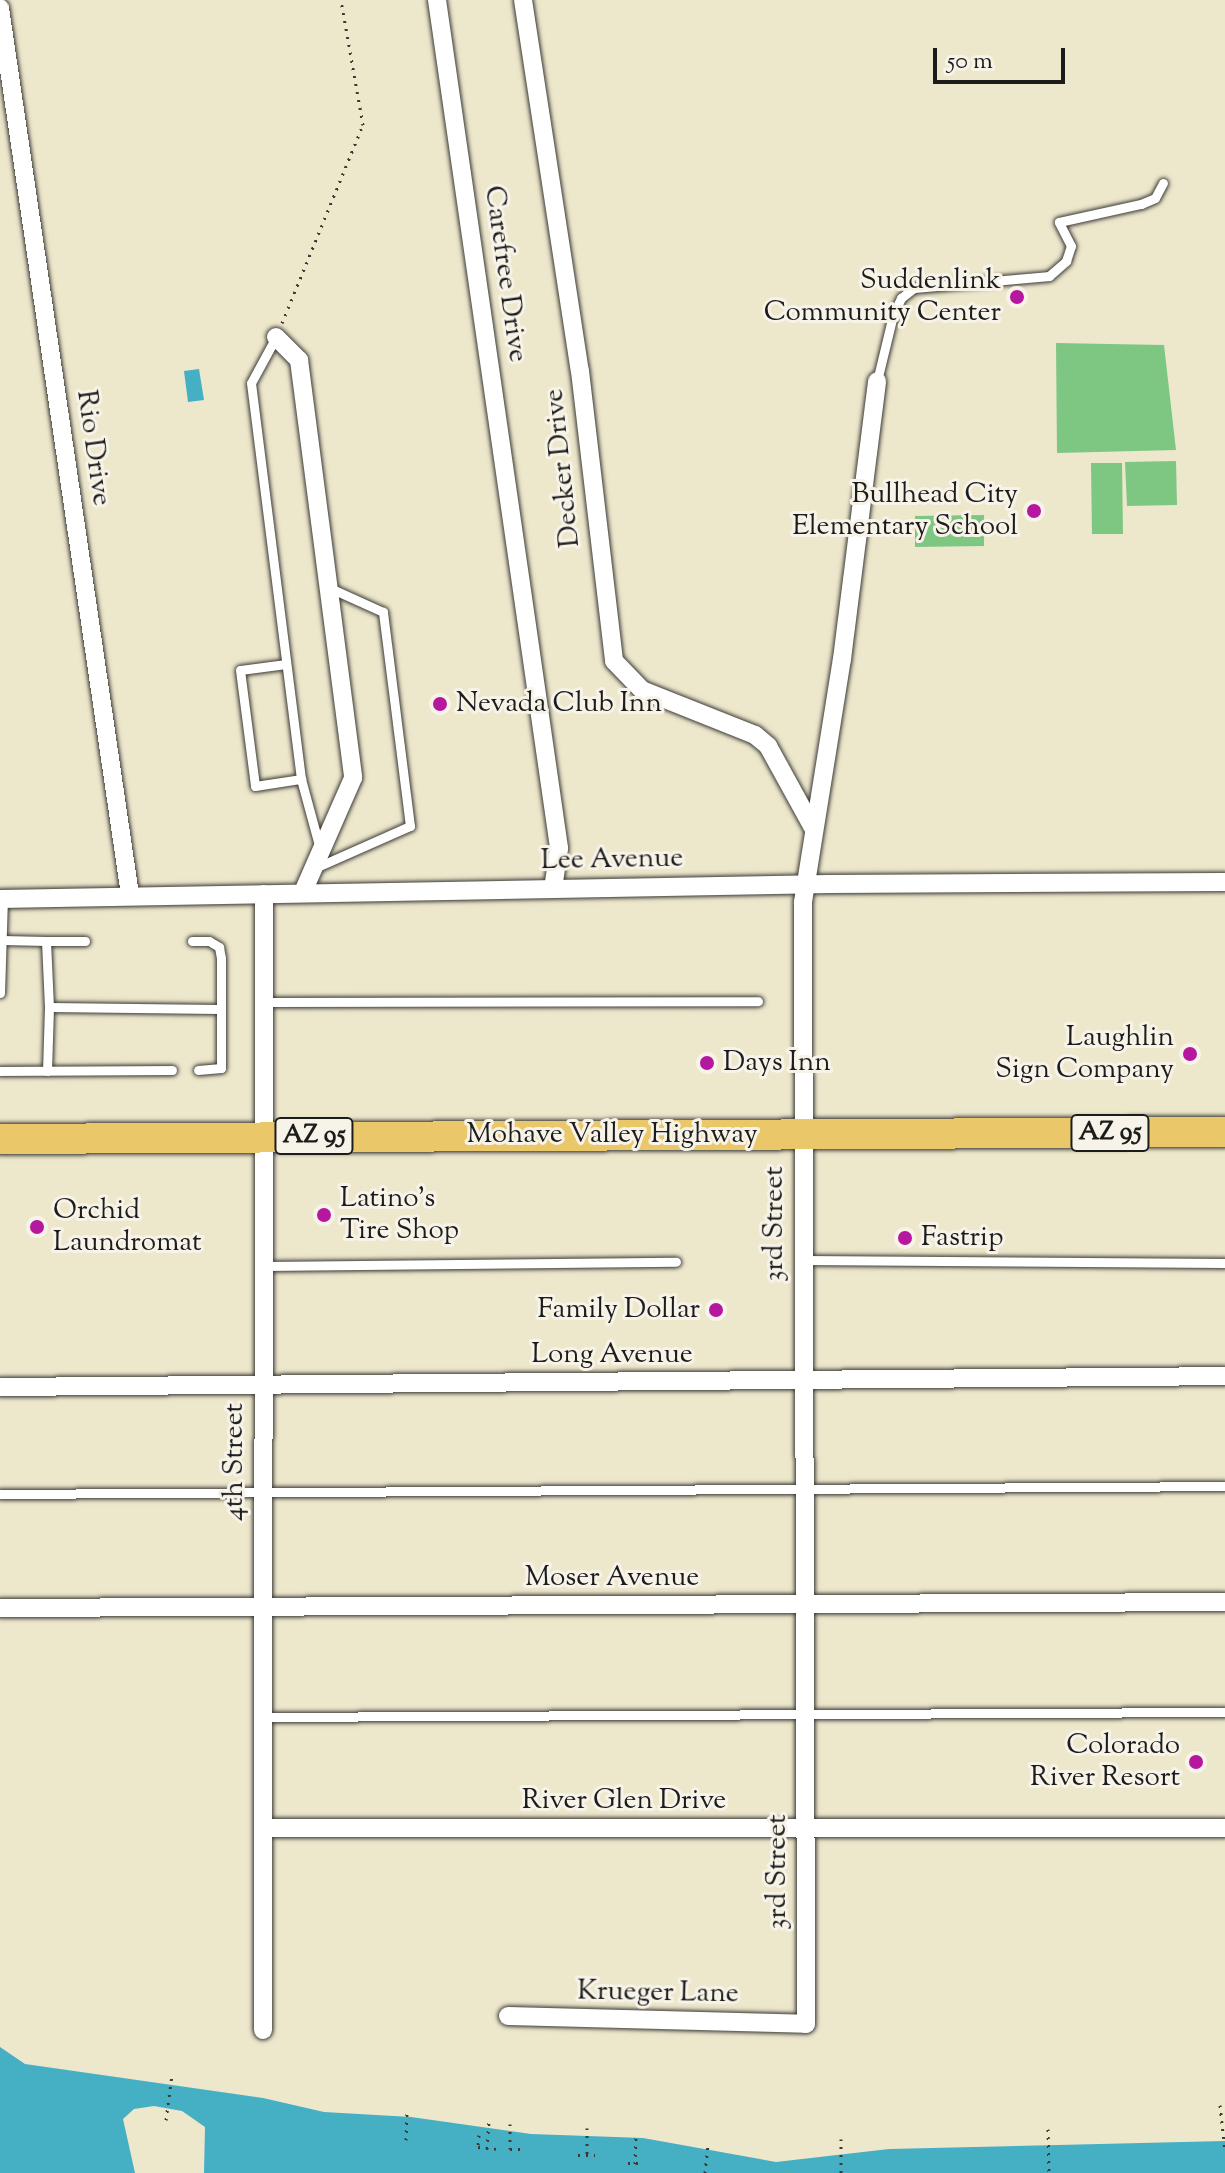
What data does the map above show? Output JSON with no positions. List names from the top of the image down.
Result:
{
  "streets": {
    "highway": ["AZ 95", "Mohave Valley Highway"],
    "street": [
      "Carefree Drive",
      "Rio Drive",
      "Decker Drive",
      "Lee Avenue",
      "3rd Street",
      "Long Avenue",
      "4th Street",
      "Moser Avenue",
      "River Glen Drive",
      "Krueger Lane"
    ]
  },
  "crossings": [
    ["Carefree Drive", "Lee Avenue"],
    ["Rio Drive", "Lee Avenue"],
    ["Decker Drive", "3rd Street"],
    ["Lee Avenue", "3rd Street"],
    ["Lee Avenue", "4th Street"],
    ["Mohave Valley Highway", "3rd Street"],
    ["Mohave Valley Highway", "4th Street"],
    ["3rd Street", "Long Avenue"],
    ["3rd Street", "Moser Avenue"],
    ["3rd Street", "River Glen Drive"],
    ["3rd Street", "Krueger Lane"],
    ["Long Avenue", "4th Street"],
    ["4th Street", "Moser Avenue"],
    ["4th Street", "River Glen Drive"]
  ],
  "places": [
    "Suddenlink Community Center",
    "Bullhead City Elementary School",
    "Nevada Club Inn",
    "Laughlin Sign Company",
    "Days Inn",
    "Latino's Tire Shop",
    "Orchid Laundromat",
    "Fastrip",
    "Family Dollar",
    "Colorado River Resort"
  ],
  "scale_bar": "50 m"
}
